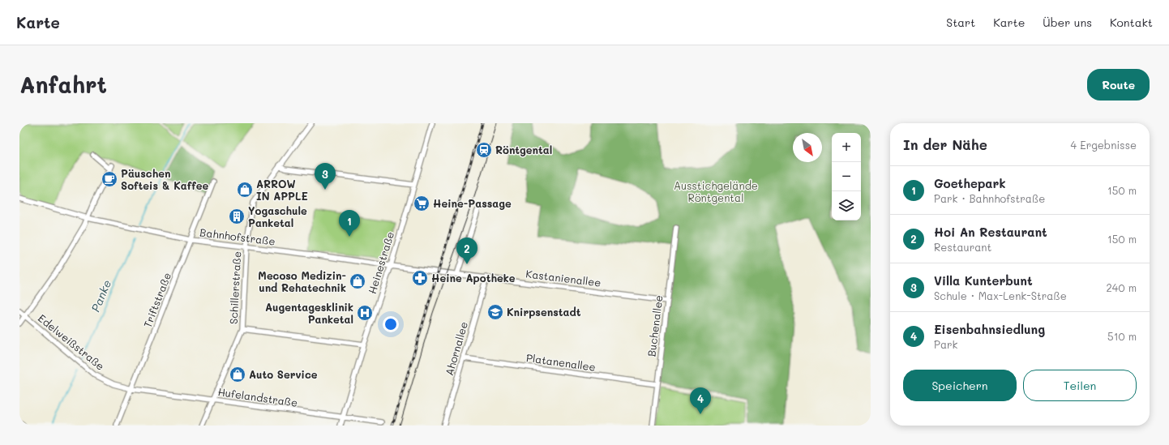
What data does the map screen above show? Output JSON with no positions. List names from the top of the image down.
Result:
{
  "streets": {
    "street": [
      "Bahnhofstraße",
      "Heinestraße",
      "Kastanienallee",
      "Schillerstraße",
      "Triftstraße",
      "Buchenallee",
      "Edelweißstraße",
      "Ahornallee",
      "Platanenallee",
      "Hufelandstraße"
    ]
  },
  "crossings": [
    ["Bahnhofstraße", "Heinestraße"],
    ["Bahnhofstraße", "Kastanienallee"],
    ["Bahnhofstraße", "Schillerstraße"],
    ["Bahnhofstraße", "Triftstraße"],
    ["Heinestraße", "Hufelandstraße"],
    ["Kastanienallee", "Buchenallee"],
    ["Kastanienallee", "Ahornallee"],
    ["Schillerstraße", "Hufelandstraße"],
    ["Triftstraße", "Edelweißstraße"],
    ["Triftstraße", "Hufelandstraße"],
    ["Buchenallee", "Platanenallee"],
    ["Edelweißstraße", "Hufelandstraße"],
    ["Ahornallee", "Platanenallee"]
  ],
  "water": ["Panke"],
  "parks": ["Ausstichgelände Röntgental"],
  "places": {
    "station": ["Röntgental"],
    "cafe": ["Päuschen Softeis & Kaffee"],
    "shop": ["ARROW IN APPLE", "Mecoso Medizin- und Rehatechnik", "Auto Service"],
    "supermarket": ["Heine-Passage"],
    "building": ["Yogaschule Panketal"],
    "pharmacy": ["Heine Apotheke"],
    "school or university": ["Knirpsenstadt"],
    "hospital": ["Augentagesklinik Panketal"]
  },
  "north": "bottom right",
  "page": {
    "header": "Karte",
    "nav": [
      "Start",
      "Karte",
      "Über uns",
      "Kontakt"
    ],
    "buttons": [
      "Route",
      ["Speichern", "Teilen"]
    ],
    "title": "Anfahrt",
    "heading": ["In der Nähe", "4 Ergebnisse"],
    "map_buttons": ["+", "−"],
    "pins": [
      "3",
      "1",
      "2",
      "4"
    ],
    "list": [
      {
        "mark": "1",
        "name": "Goethepark",
        "note": "Park · Bahnhofstraße",
        "value": "150 m"
      },
      {
        "mark": "2",
        "name": "Hoi An Restaurant",
        "note": "Restaurant",
        "value": "150 m"
      },
      {
        "mark": "3",
        "name": "Villa Kunterbunt",
        "note": "Schule · Max-Lenk-Straße",
        "value": "240 m"
      },
      {
        "mark": "4",
        "name": "Eisenbahnsiedlung",
        "note": "Park",
        "value": "510 m"
      }
    ]
  }
}
